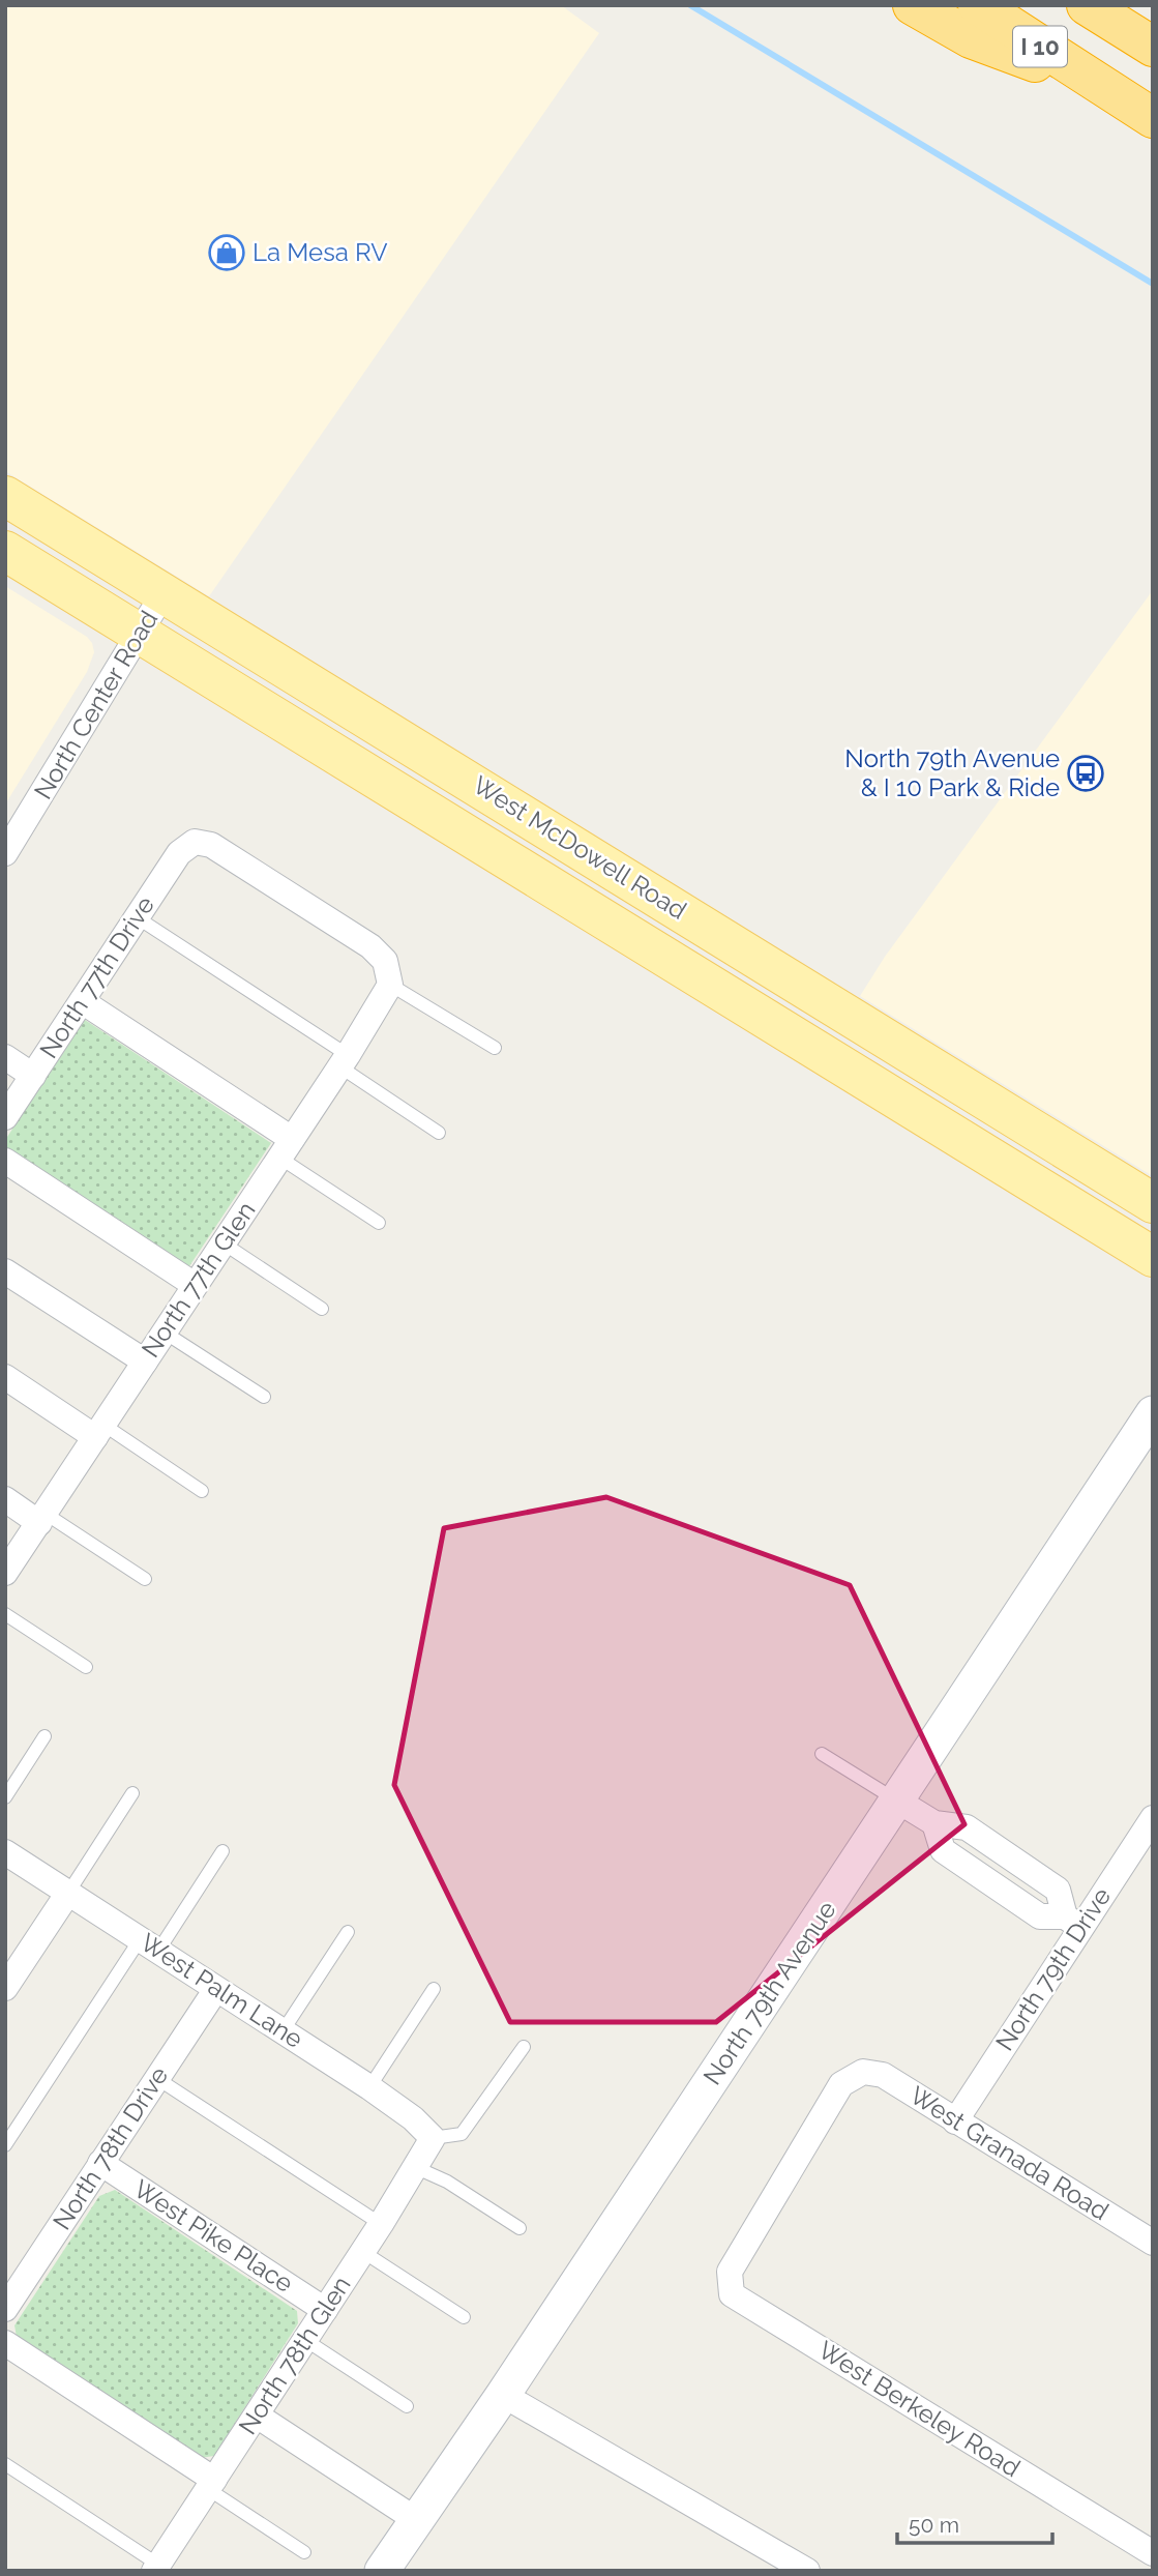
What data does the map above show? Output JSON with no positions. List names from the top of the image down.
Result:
{
  "streets": {
    "highway": ["I 10"],
    "main road": ["West McDowell Road"],
    "street": [
      "North Center Road",
      "North 77th Drive",
      "North 77th Glen",
      "North 79th Drive",
      "West Palm Lane",
      "North 79th Avenue",
      "North 78th Drive",
      "West Granada Road",
      "West Pike Place",
      "North 78th Glen",
      "West Berkeley Road"
    ]
  },
  "crossings": [
    ["North Center Road", "West McDowell Road"],
    ["North 77th Drive", "North 77th Glen"],
    ["North 79th Drive", "West Granada Road"],
    ["West Palm Lane", "North 78th Drive"],
    ["West Palm Lane", "North 78th Glen"],
    ["North 78th Drive", "West Pike Place"],
    ["West Granada Road", "West Berkeley Road"],
    ["West Pike Place", "North 78th Glen"]
  ],
  "places": {
    "shop": ["La Mesa RV"],
    "bus stop": ["North 79th Avenue & I 10 Park & Ride"]
  },
  "scale_bar": "50 m"
}
